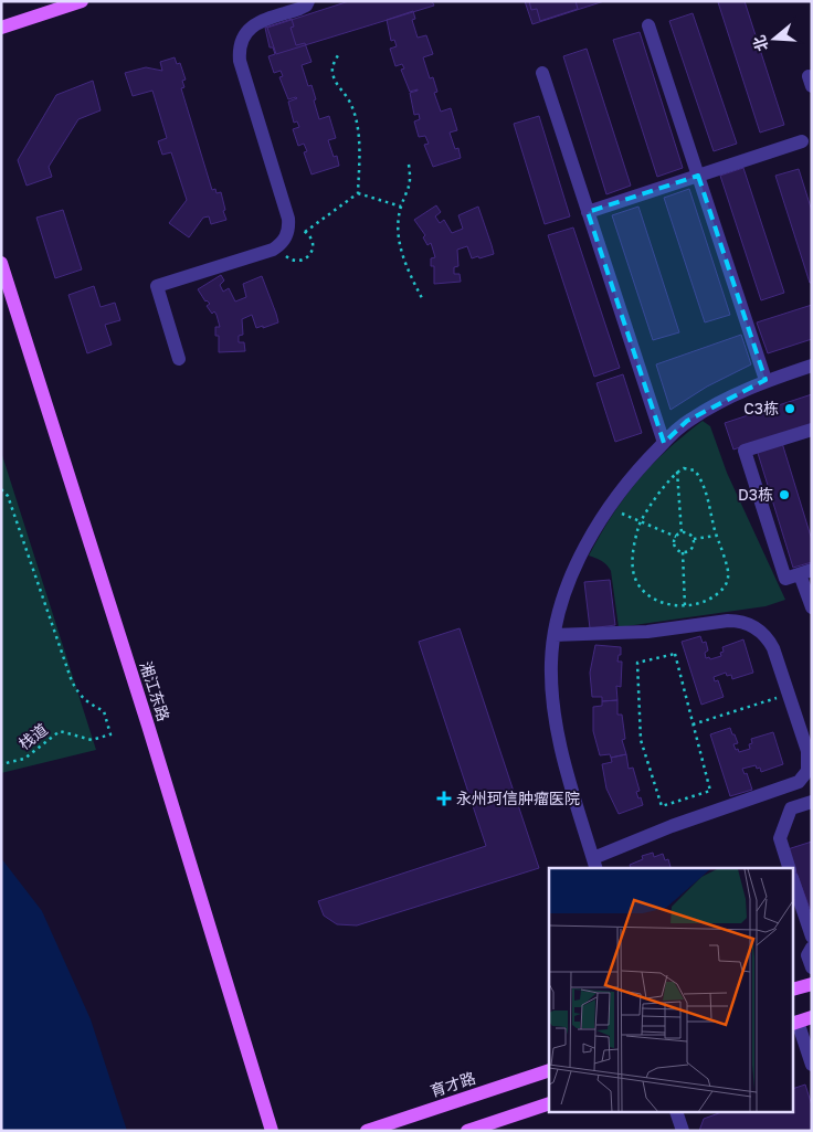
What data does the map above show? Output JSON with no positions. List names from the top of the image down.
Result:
{
  "streets": {
    "main road": ["湘江东路", "育才路"],
    "path": ["栈道"]
  },
  "places": {
    "other": ["C3栋", "D3栋"],
    "health": ["永州珂信肿瘤医院"]
  },
  "north": "left"
}
